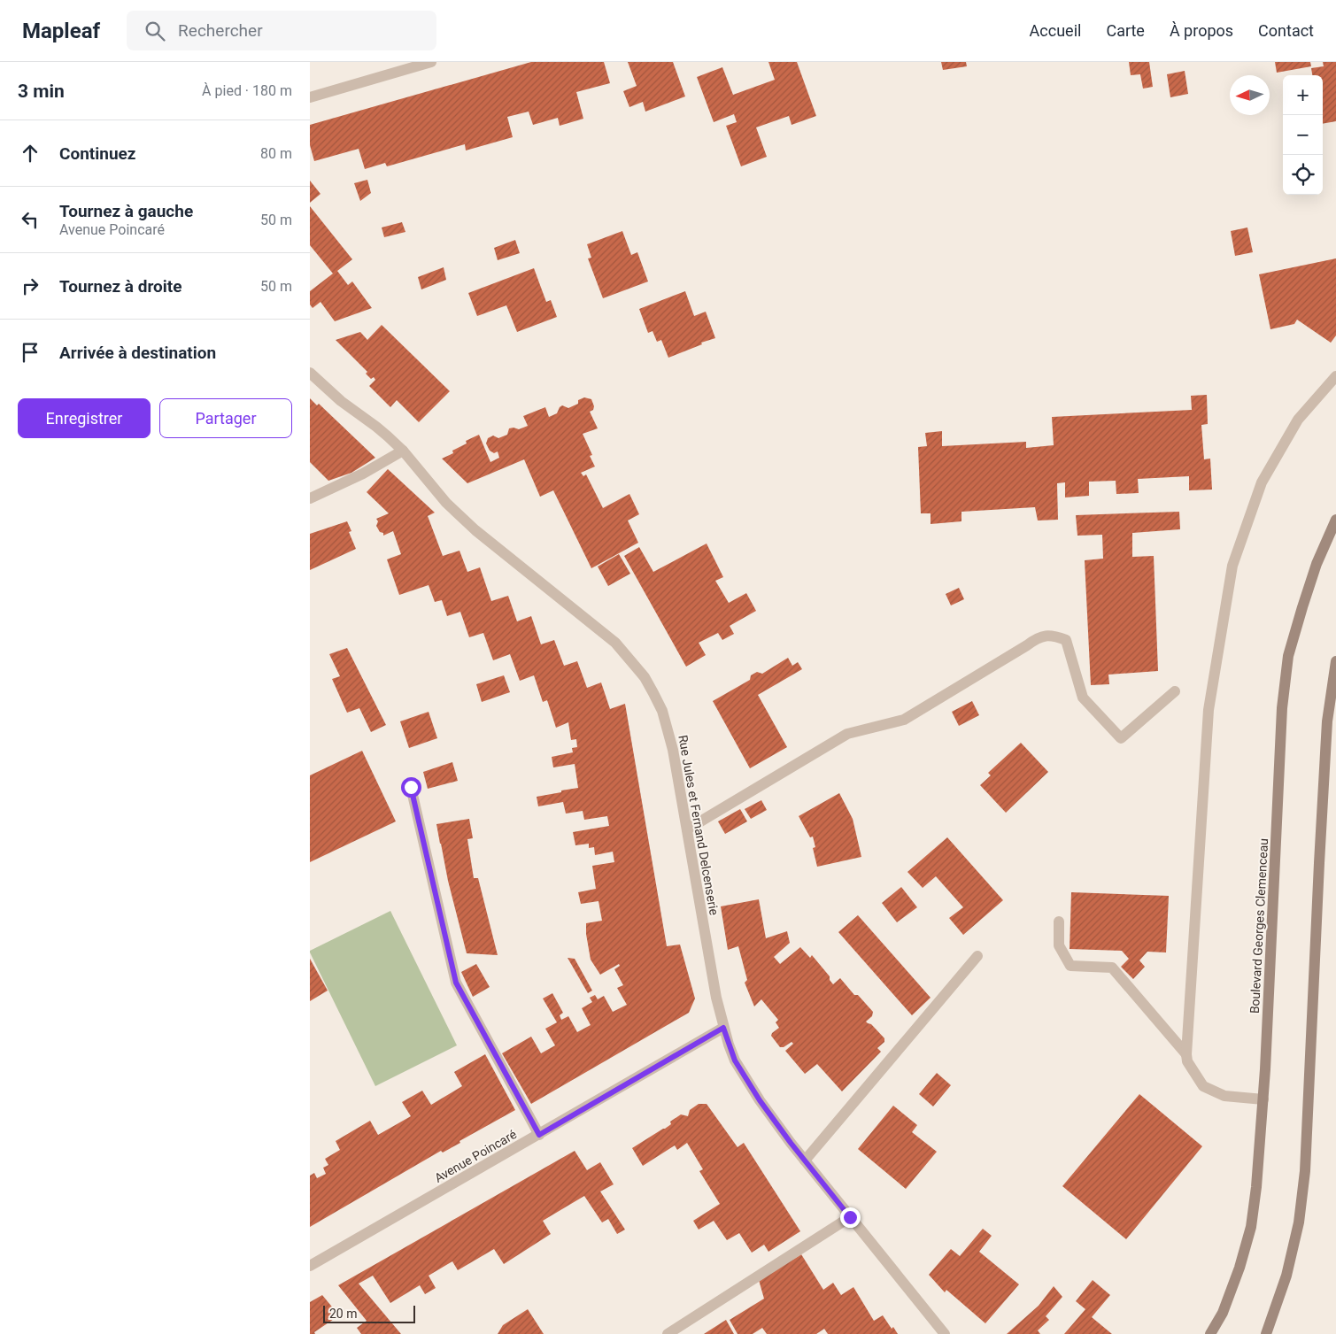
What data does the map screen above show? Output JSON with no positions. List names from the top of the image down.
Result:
{
  "streets": {
    "main road": ["Boulevard Georges Clemenceau"],
    "street": ["Rue Jules et Fernand Delcenserie", "Avenue Poincaré"]
  },
  "crossings": [
    ["Rue Jules et Fernand Delcenserie", "Avenue Poincaré"]
  ],
  "scale_bar": "20 m",
  "north": "left",
  "page": {
    "header": "Mapleaf",
    "search": "Rechercher",
    "nav": [
      "Accueil",
      "Carte",
      "À propos",
      "Contact"
    ],
    "heading": ["3 min", "À pied · 180 m"],
    "map_buttons": ["+", "−"],
    "list": [
      ["Continuez", "80 m"],
      ["Tournez à gauche", "Avenue Poincaré", "50 m"],
      ["Tournez à droite", "50 m"],
      "Arrivée à destination"
    ],
    "buttons": ["Enregistrer", "Partager"],
    "scale": "20 m"
  }
}
